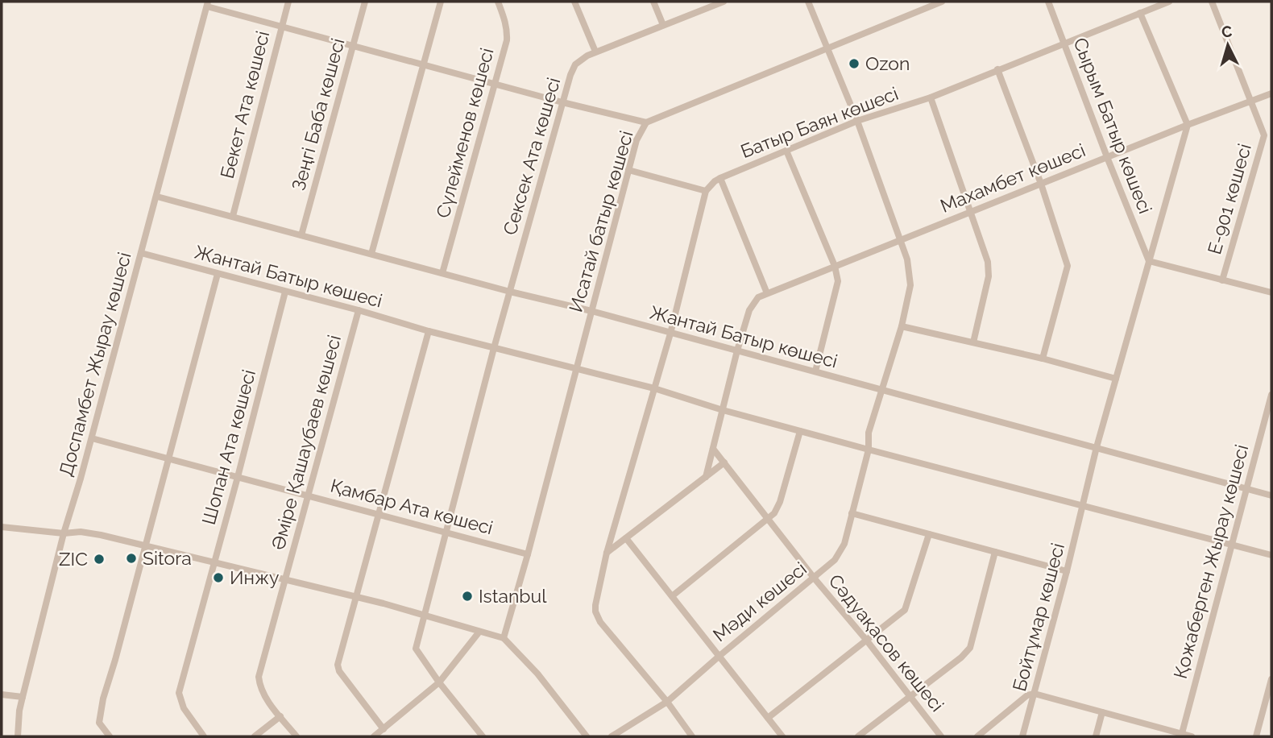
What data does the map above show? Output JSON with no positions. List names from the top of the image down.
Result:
{
  "streets": {
    "street": [
      "Бекет Ата көшесі",
      "Зеңгі Баба көшесі",
      "Батыр Баян көшесі",
      "Сырым Батыр көшесі",
      "Сүлейменов көшесі",
      "Сексек Ата көшесі",
      "Махамбет көшесі",
      "Е-901 көшесі",
      "Исатай батыр көшесі",
      "Жантай Батыр көшесі",
      "Доспамбет Жырау көшесі",
      "Әміре Қашаубаев көшесі",
      "Шопан Ата көшесі",
      "Қамбар Ата көшесі",
      "Қожаберген Жырау көшесі",
      "Мәди көшесі",
      "Бойтұмар көшесі",
      "Сәдуақасов көшесі"
    ]
  },
  "crossings": [
    ["Бекет Ата көшесі", "Жантай Батыр көшесі"],
    ["Зеңгі Баба көшесі", "Жантай Батыр көшесі"],
    ["Батыр Баян көшесі", "Сырым Батыр көшесі"],
    ["Сырым Батыр көшесі", "Махамбет көшесі"],
    ["Сырым Батыр көшесі", "Бойтұмар көшесі"],
    ["Сүлейменов көшесі", "Жантай Батыр көшесі"],
    ["Сексек Ата көшесі", "Жантай Батыр көшесі"],
    ["Сексек Ата көшесі", "Қамбар Ата көшесі"],
    ["Махамбет көшесі", "Е-901 көшесі"],
    ["Исатай батыр көшесі", "Жантай Батыр көшесі"],
    ["Исатай батыр көшесі", "Қамбар Ата көшесі"],
    ["Жантай Батыр көшесі", "Доспамбет Жырау көшесі"],
    ["Жантай Батыр көшесі", "Әміре Қашаубаев көшесі"],
    ["Жантай Батыр көшесі", "Шопан Ата көшесі"],
    ["Жантай Батыр көшесі", "Қожаберген Жырау көшесі"],
    ["Жантай Батыр көшесі", "Мәди көшесі"],
    ["Жантай Батыр көшесі", "Бойтұмар көшесі"],
    ["Доспамбет Жырау көшесі", "Қамбар Ата көшесі"],
    ["Әміре Қашаубаев көшесі", "Қамбар Ата көшесі"],
    ["Шопан Ата көшесі", "Қамбар Ата көшесі"],
    ["Мәди көшесі", "Сәдуақасов көшесі"]
  ],
  "places": [
    "Ozon",
    "Sitora",
    "ZIC",
    "Инжу",
    "Istanbul"
  ],
  "north": "top"
}
